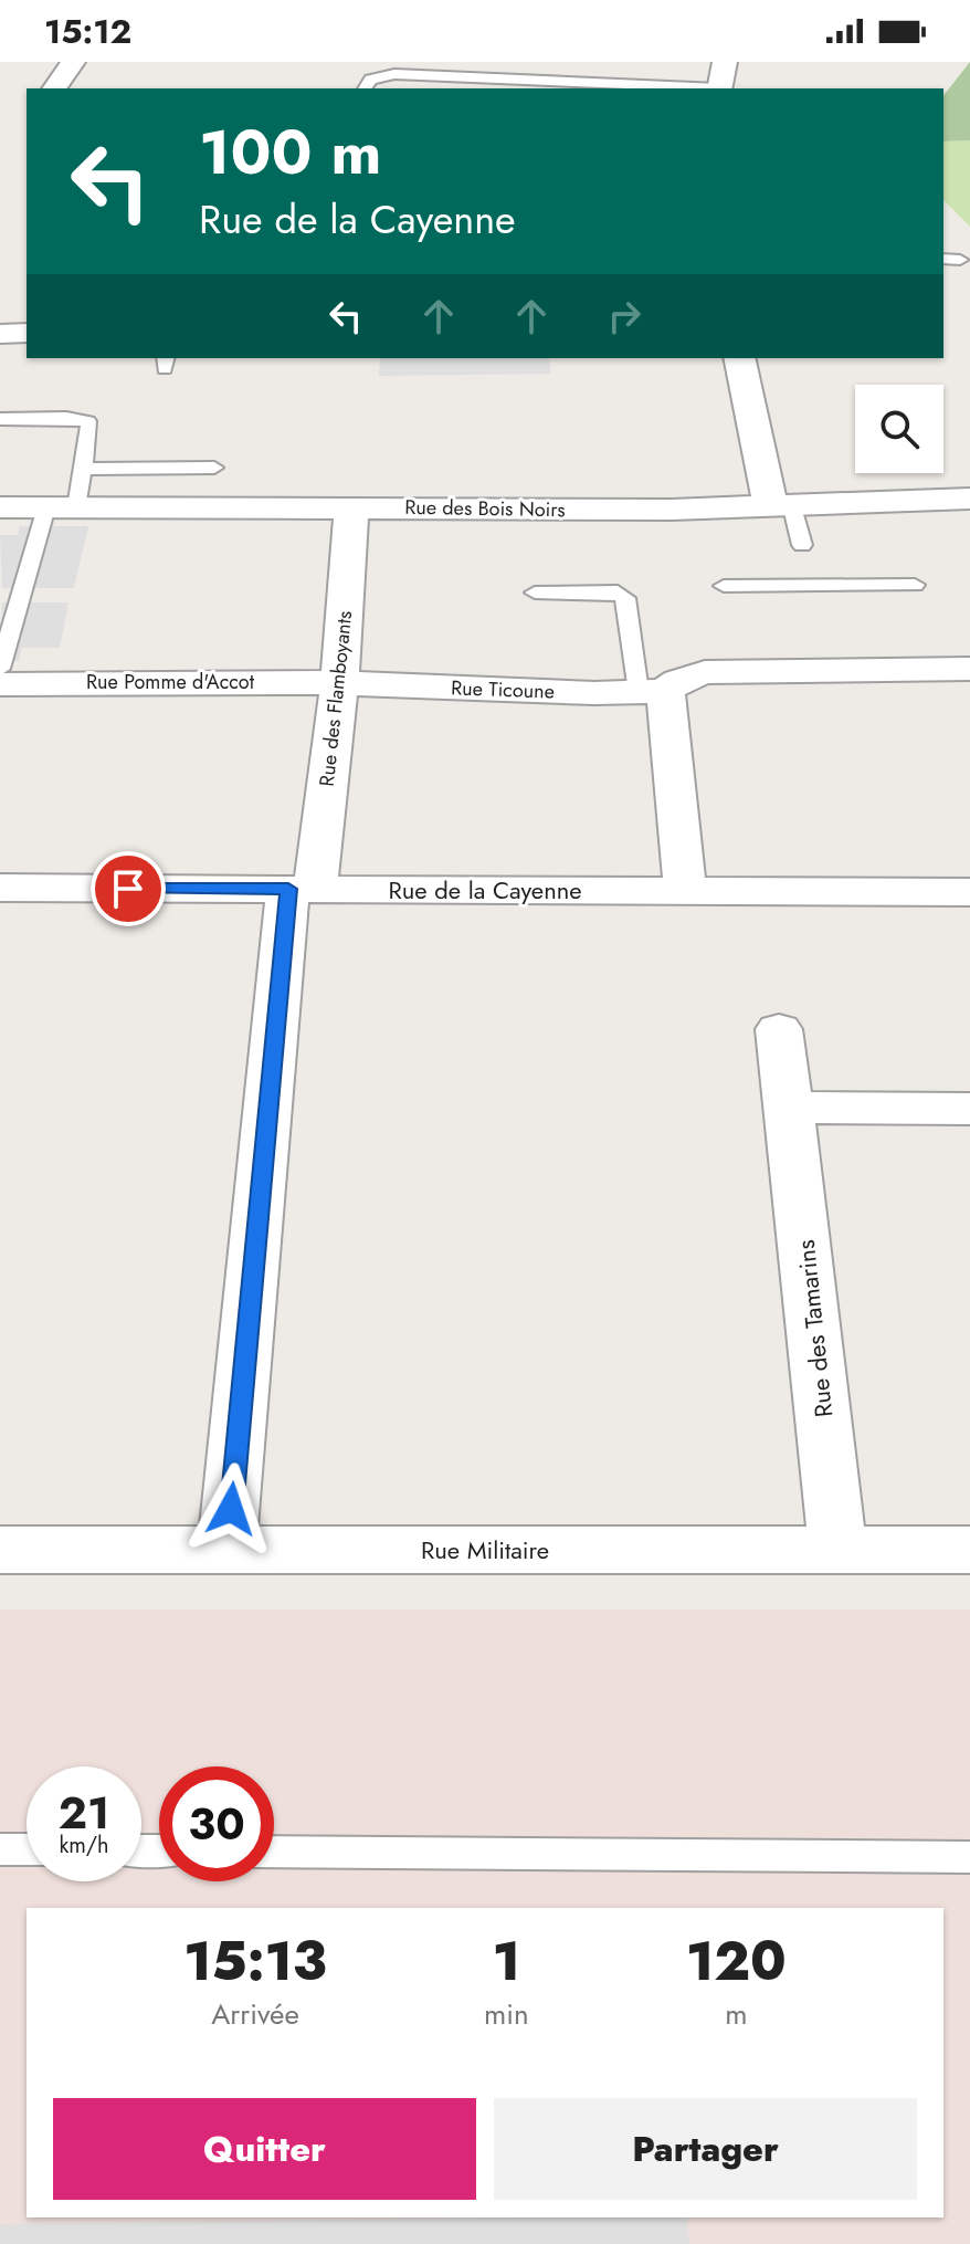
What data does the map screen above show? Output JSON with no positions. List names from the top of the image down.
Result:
{
  "streets": {
    "street": [
      "Rue des Bois Noirs",
      "Rue Pomme d'Accot",
      "Rue Ticoune",
      "Rue des Flamboyants",
      "Rue de la Cayenne",
      "Rue des Tamarins",
      "Rue Militaire"
    ]
  },
  "crossings": [
    ["Rue des Bois Noirs", "Rue des Flamboyants"],
    ["Rue Pomme d'Accot", "Rue Ticoune"],
    ["Rue Pomme d'Accot", "Rue des Flamboyants"],
    ["Rue Ticoune", "Rue des Flamboyants"],
    ["Rue des Flamboyants", "Rue de la Cayenne"],
    ["Rue des Flamboyants", "Rue Militaire"],
    ["Rue des Tamarins", "Rue Militaire"]
  ],
  "page": {
    "status": "15:12",
    "turn": ["100 m", "Rue de la Cayenne"],
    "speed": "21 km/h",
    "limit": "30",
    "eta": [
      "15:13",
      "Arrivée",
      "1",
      "min",
      "120",
      "m"
    ],
    "buttons": ["Quitter", "Partager"]
  }
}
